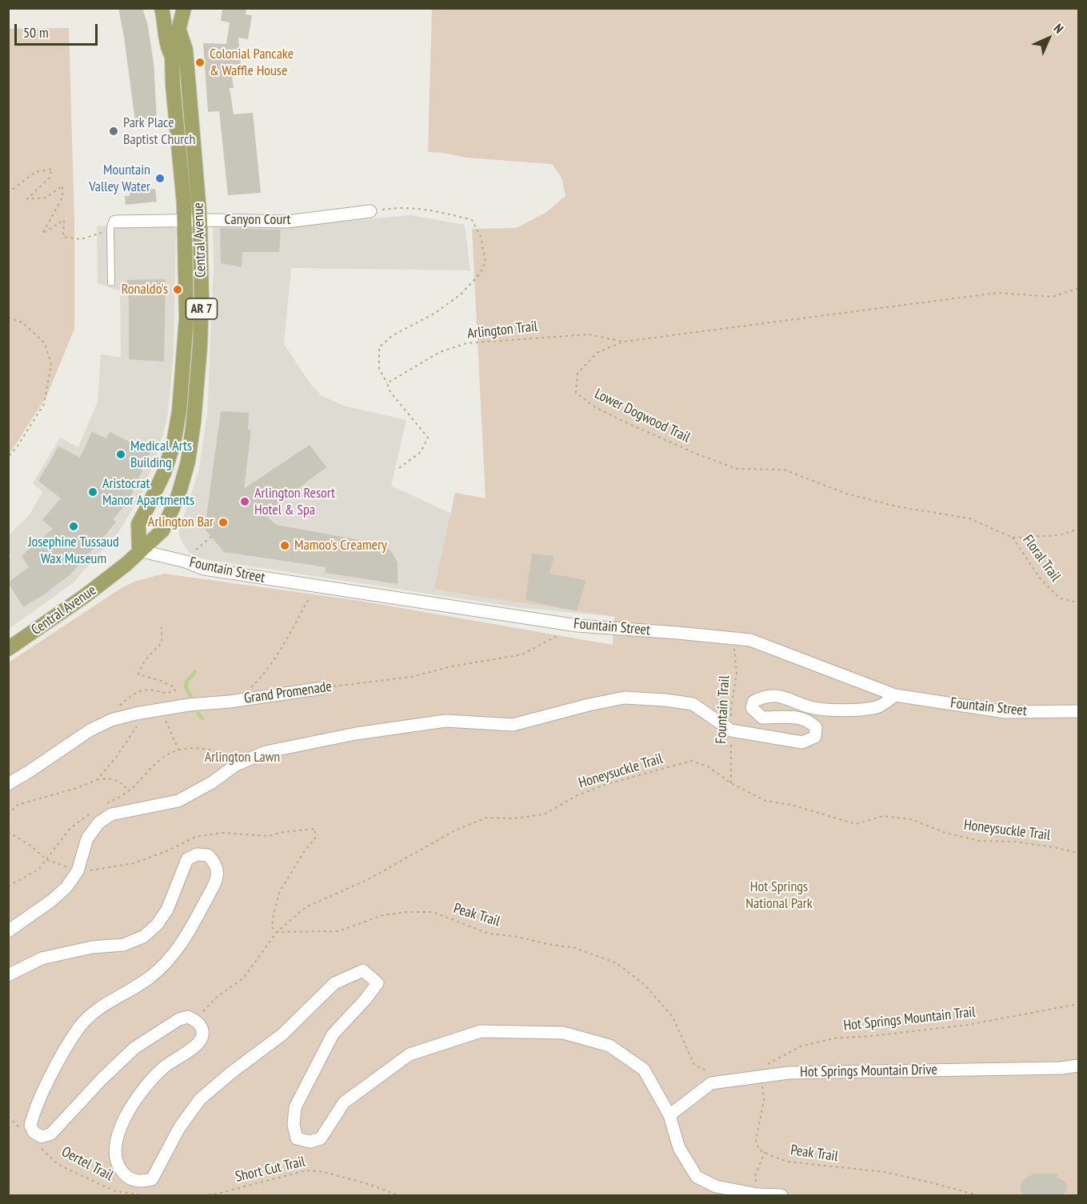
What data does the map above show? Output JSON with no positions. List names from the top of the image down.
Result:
{
  "streets": {
    "main road": ["Central Avenue", "AR 7"],
    "street": [
      "Canyon Court",
      "Fountain Street",
      "Grand Promenade",
      "Hot Springs Mountain Drive"
    ],
    "path": [
      "Arlington Trail",
      "Lower Dogwood Trail",
      "Floral Trail",
      "Fountain Trail",
      "Honeysuckle Trail",
      "Peak Trail",
      "Hot Springs Mountain Trail",
      "Oertel Trail",
      "Short Cut Trail"
    ]
  },
  "crossings": [
    ["Canyon Court", "Central Avenue"],
    ["Central Avenue", "Fountain Street"],
    ["Arlington Trail", "Lower Dogwood Trail"],
    ["Lower Dogwood Trail", "Floral Trail"],
    ["Fountain Street", "Grand Promenade"],
    ["Fountain Street", "Fountain Trail"],
    ["Fountain Trail", "Honeysuckle Trail"],
    ["Honeysuckle Trail", "Peak Trail"],
    ["Hot Springs Mountain Trail", "Hot Springs Mountain Drive"]
  ],
  "parks": ["Arlington Lawn", "Hot Springs National Park"],
  "places": [
    "Colonial Pancake & Waffle House",
    "Park Place Baptist Church",
    "Mountain Valley Water",
    "Ronaldo's",
    "Medical Arts Building",
    "Aristocrat Manor Apartments",
    "Arlington Resort Hotel & Spa",
    "Arlington Bar",
    "Josephine Tussaud Wax Museum",
    "Mamoo's Creamery"
  ],
  "scale_bar": "50 m",
  "north": "top right"
}
